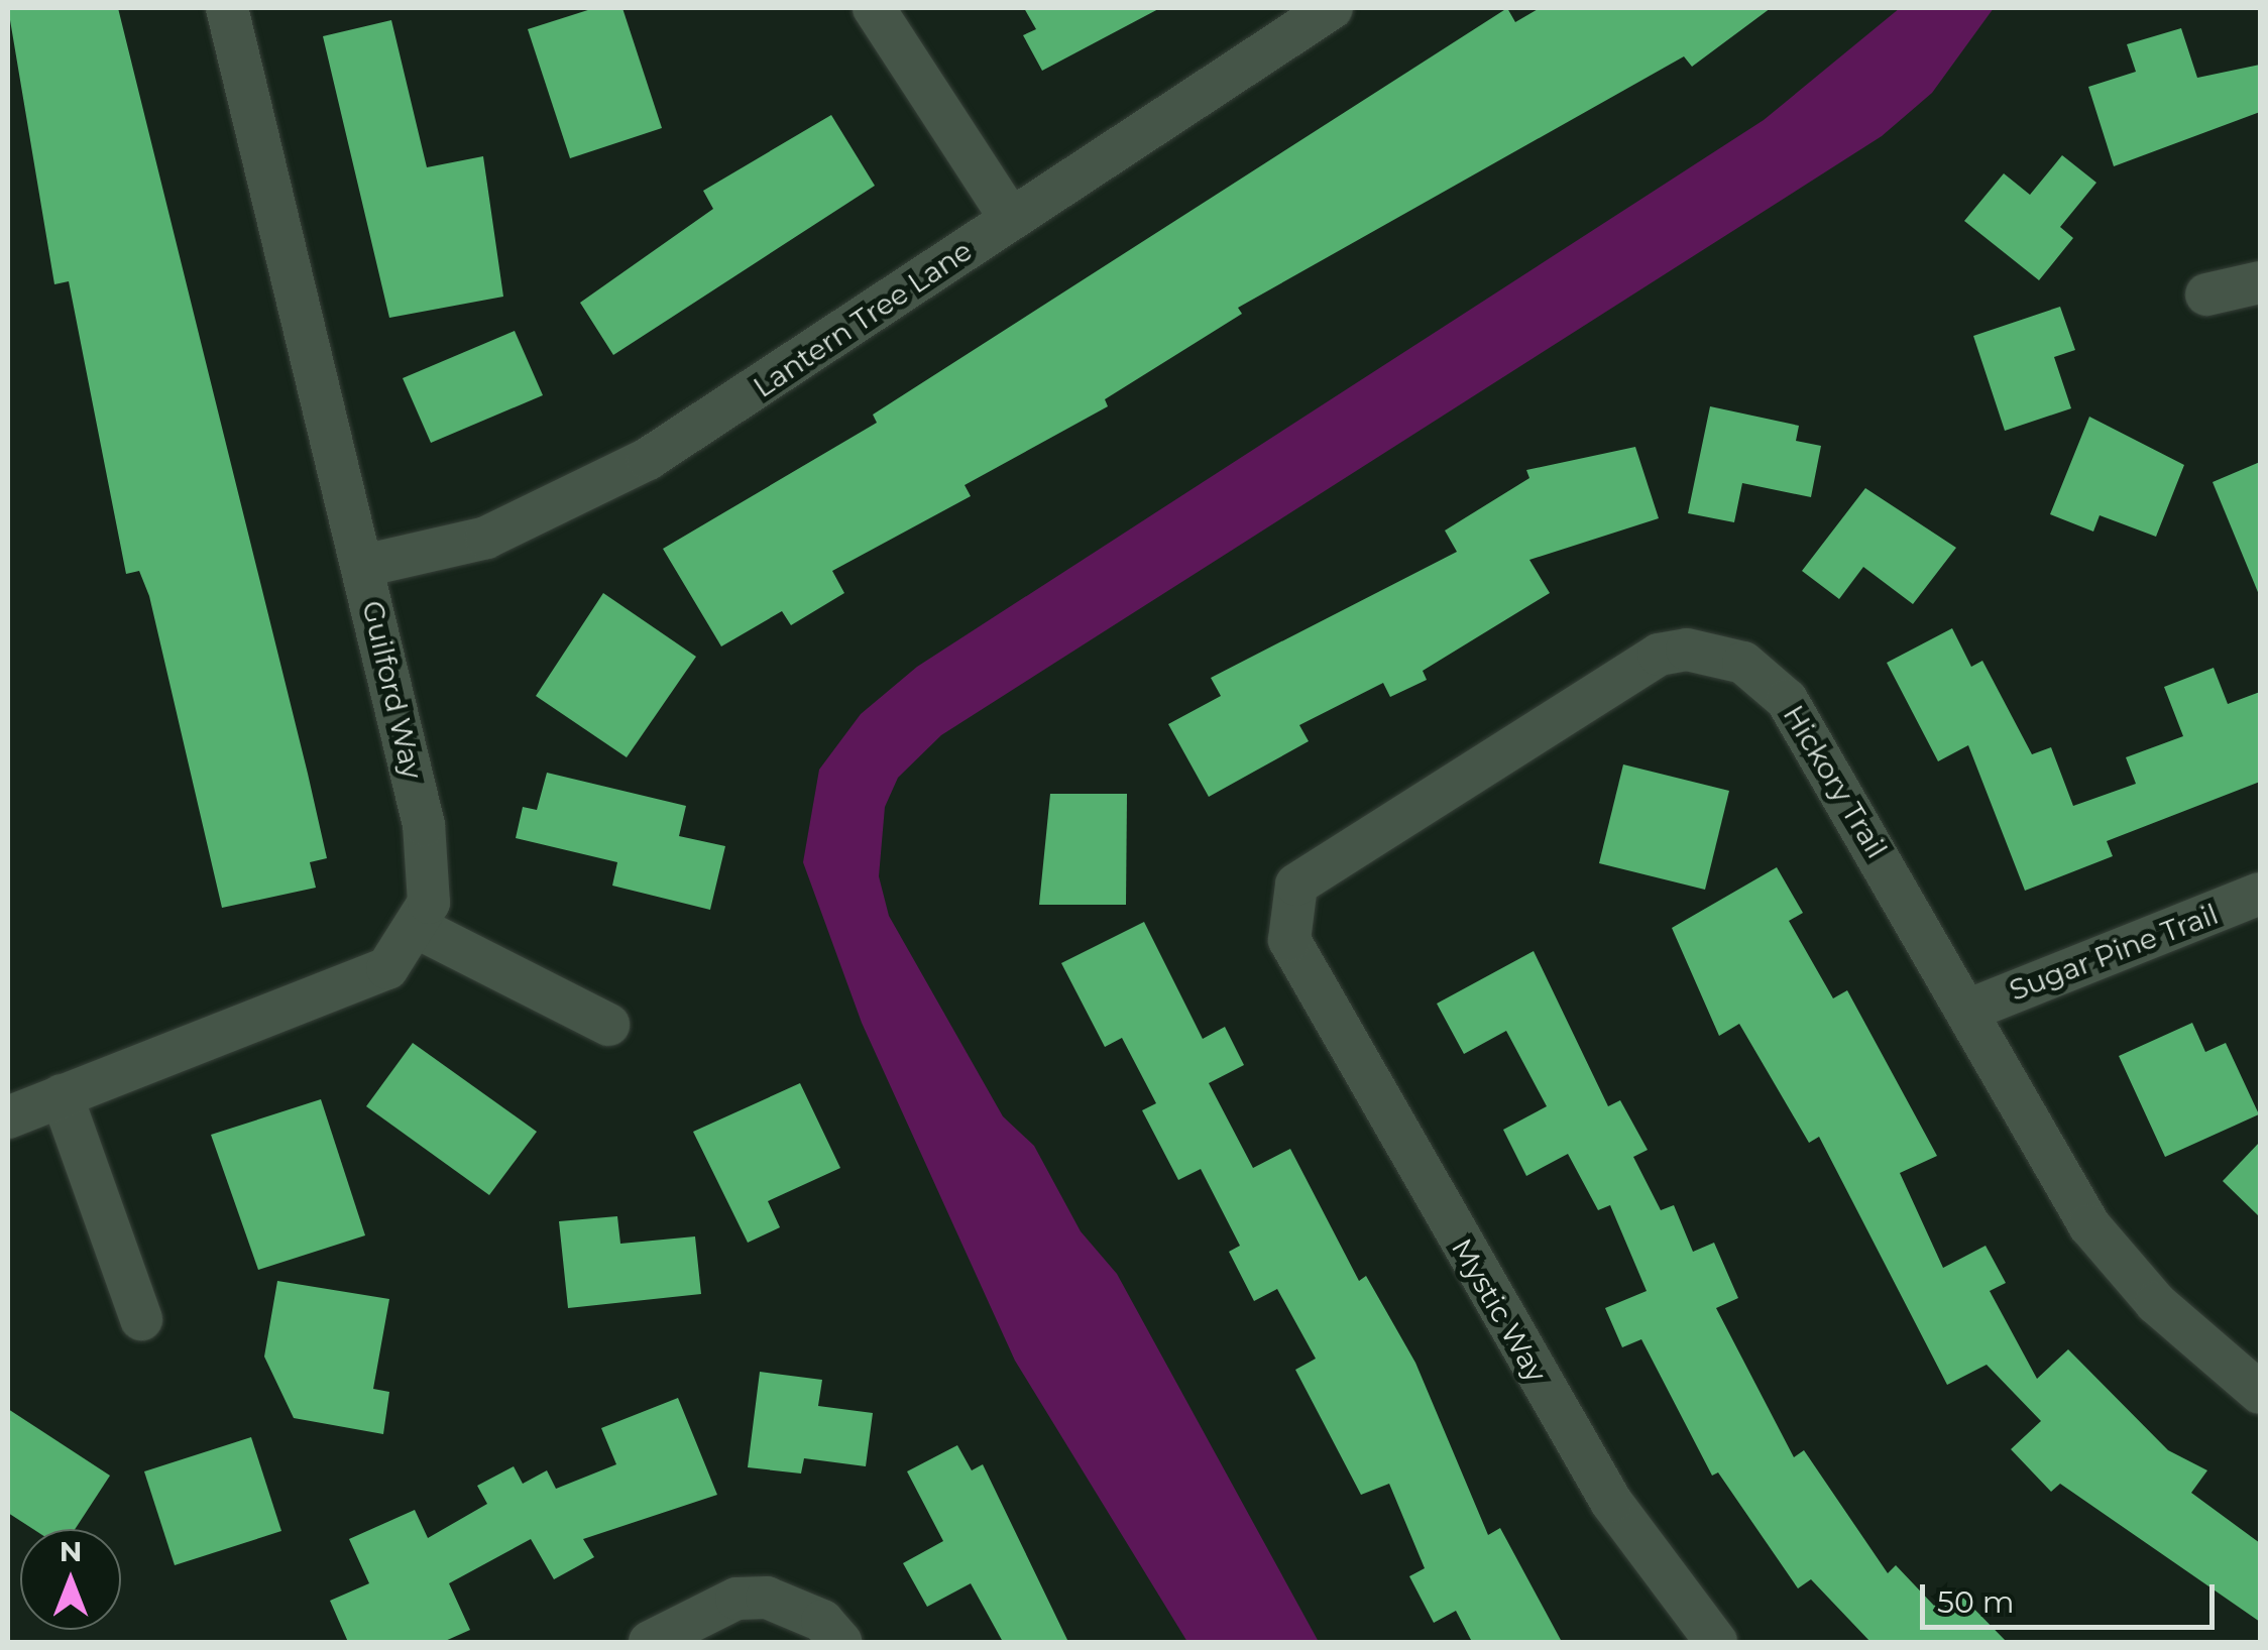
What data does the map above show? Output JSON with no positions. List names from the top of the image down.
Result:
{
  "streets": {
    "street": [
      "Lantern Tree Lane",
      "Guilford Way",
      "Hickory Trail",
      "Sugar Pine Trail",
      "Mystic Way"
    ]
  },
  "crossings": [
    ["Lantern Tree Lane", "Guilford Way"],
    ["Hickory Trail", "Sugar Pine Trail"],
    ["Hickory Trail", "Mystic Way"]
  ],
  "scale_bar": "50 m",
  "north": "top"
}
